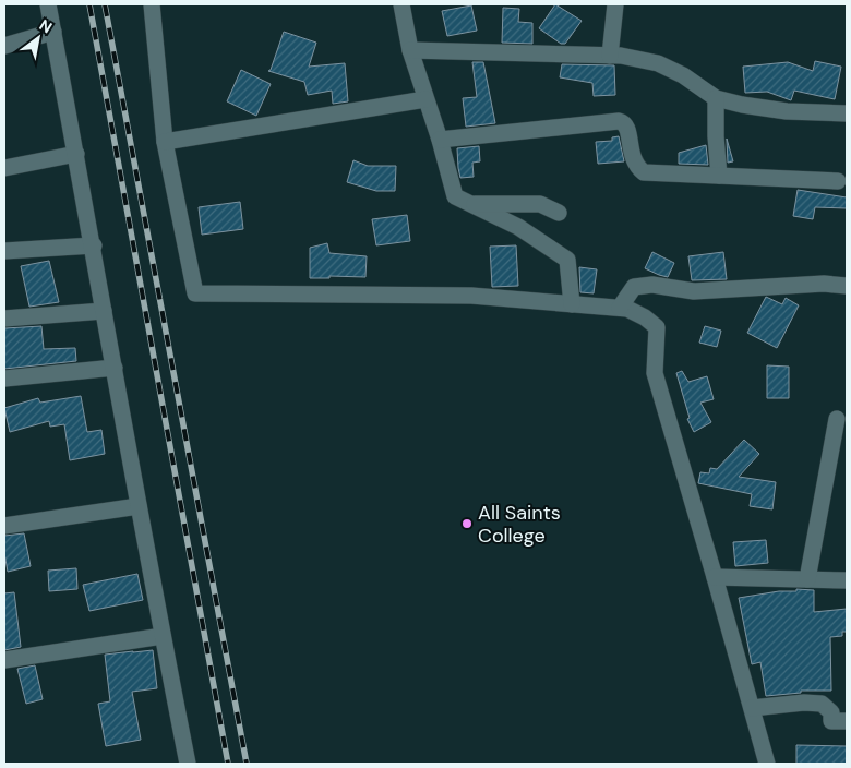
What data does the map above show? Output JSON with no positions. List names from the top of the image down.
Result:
{
  "places": ["All Saints College"],
  "north": "top right"
}
